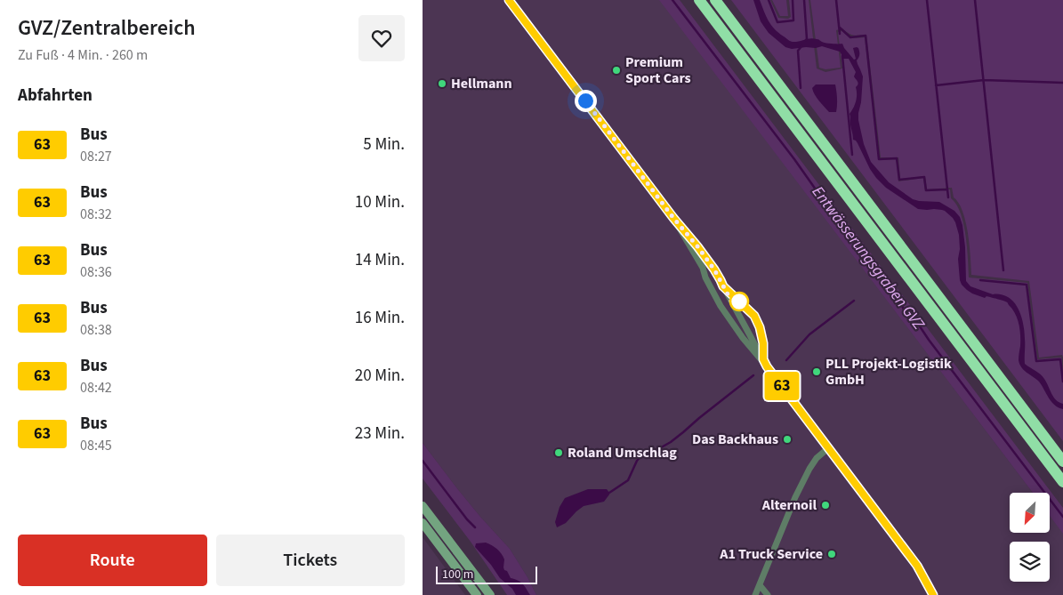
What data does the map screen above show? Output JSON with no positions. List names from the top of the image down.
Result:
{
  "water": ["Entwässerungsgraben GVZ"],
  "places": [
    "Premium Sport Cars",
    "Hellmann",
    "PLL Projekt-Logistik GmbH",
    "Das Backhaus",
    "Roland Umschlag",
    "Alternoil",
    "A1 Truck Service"
  ],
  "lines": ["bus line 63"],
  "scale_bar": "100 m",
  "north": "bottom left",
  "page": {
    "heading": [
      ["GVZ/Zentralbereich", "Zu Fuß · 4 Min. · 260 m"],
      "Abfahrten"
    ],
    "on_map": "63",
    "list": [
      {
        "mark": "63",
        "name": "Bus",
        "note": "08:27",
        "value": "5 Min."
      },
      {
        "mark": "63",
        "name": "Bus",
        "note": "08:32",
        "value": "10 Min."
      },
      {
        "mark": "63",
        "name": "Bus",
        "note": "08:36",
        "value": "14 Min."
      },
      {
        "mark": "63",
        "name": "Bus",
        "note": "08:38",
        "value": "16 Min."
      },
      {
        "mark": "63",
        "name": "Bus",
        "note": "08:42",
        "value": "20 Min."
      },
      {
        "mark": "63",
        "name": "Bus",
        "note": "08:45",
        "value": "23 Min."
      }
    ],
    "buttons": ["Route", "Tickets"],
    "scale": "100 m"
  }
}
